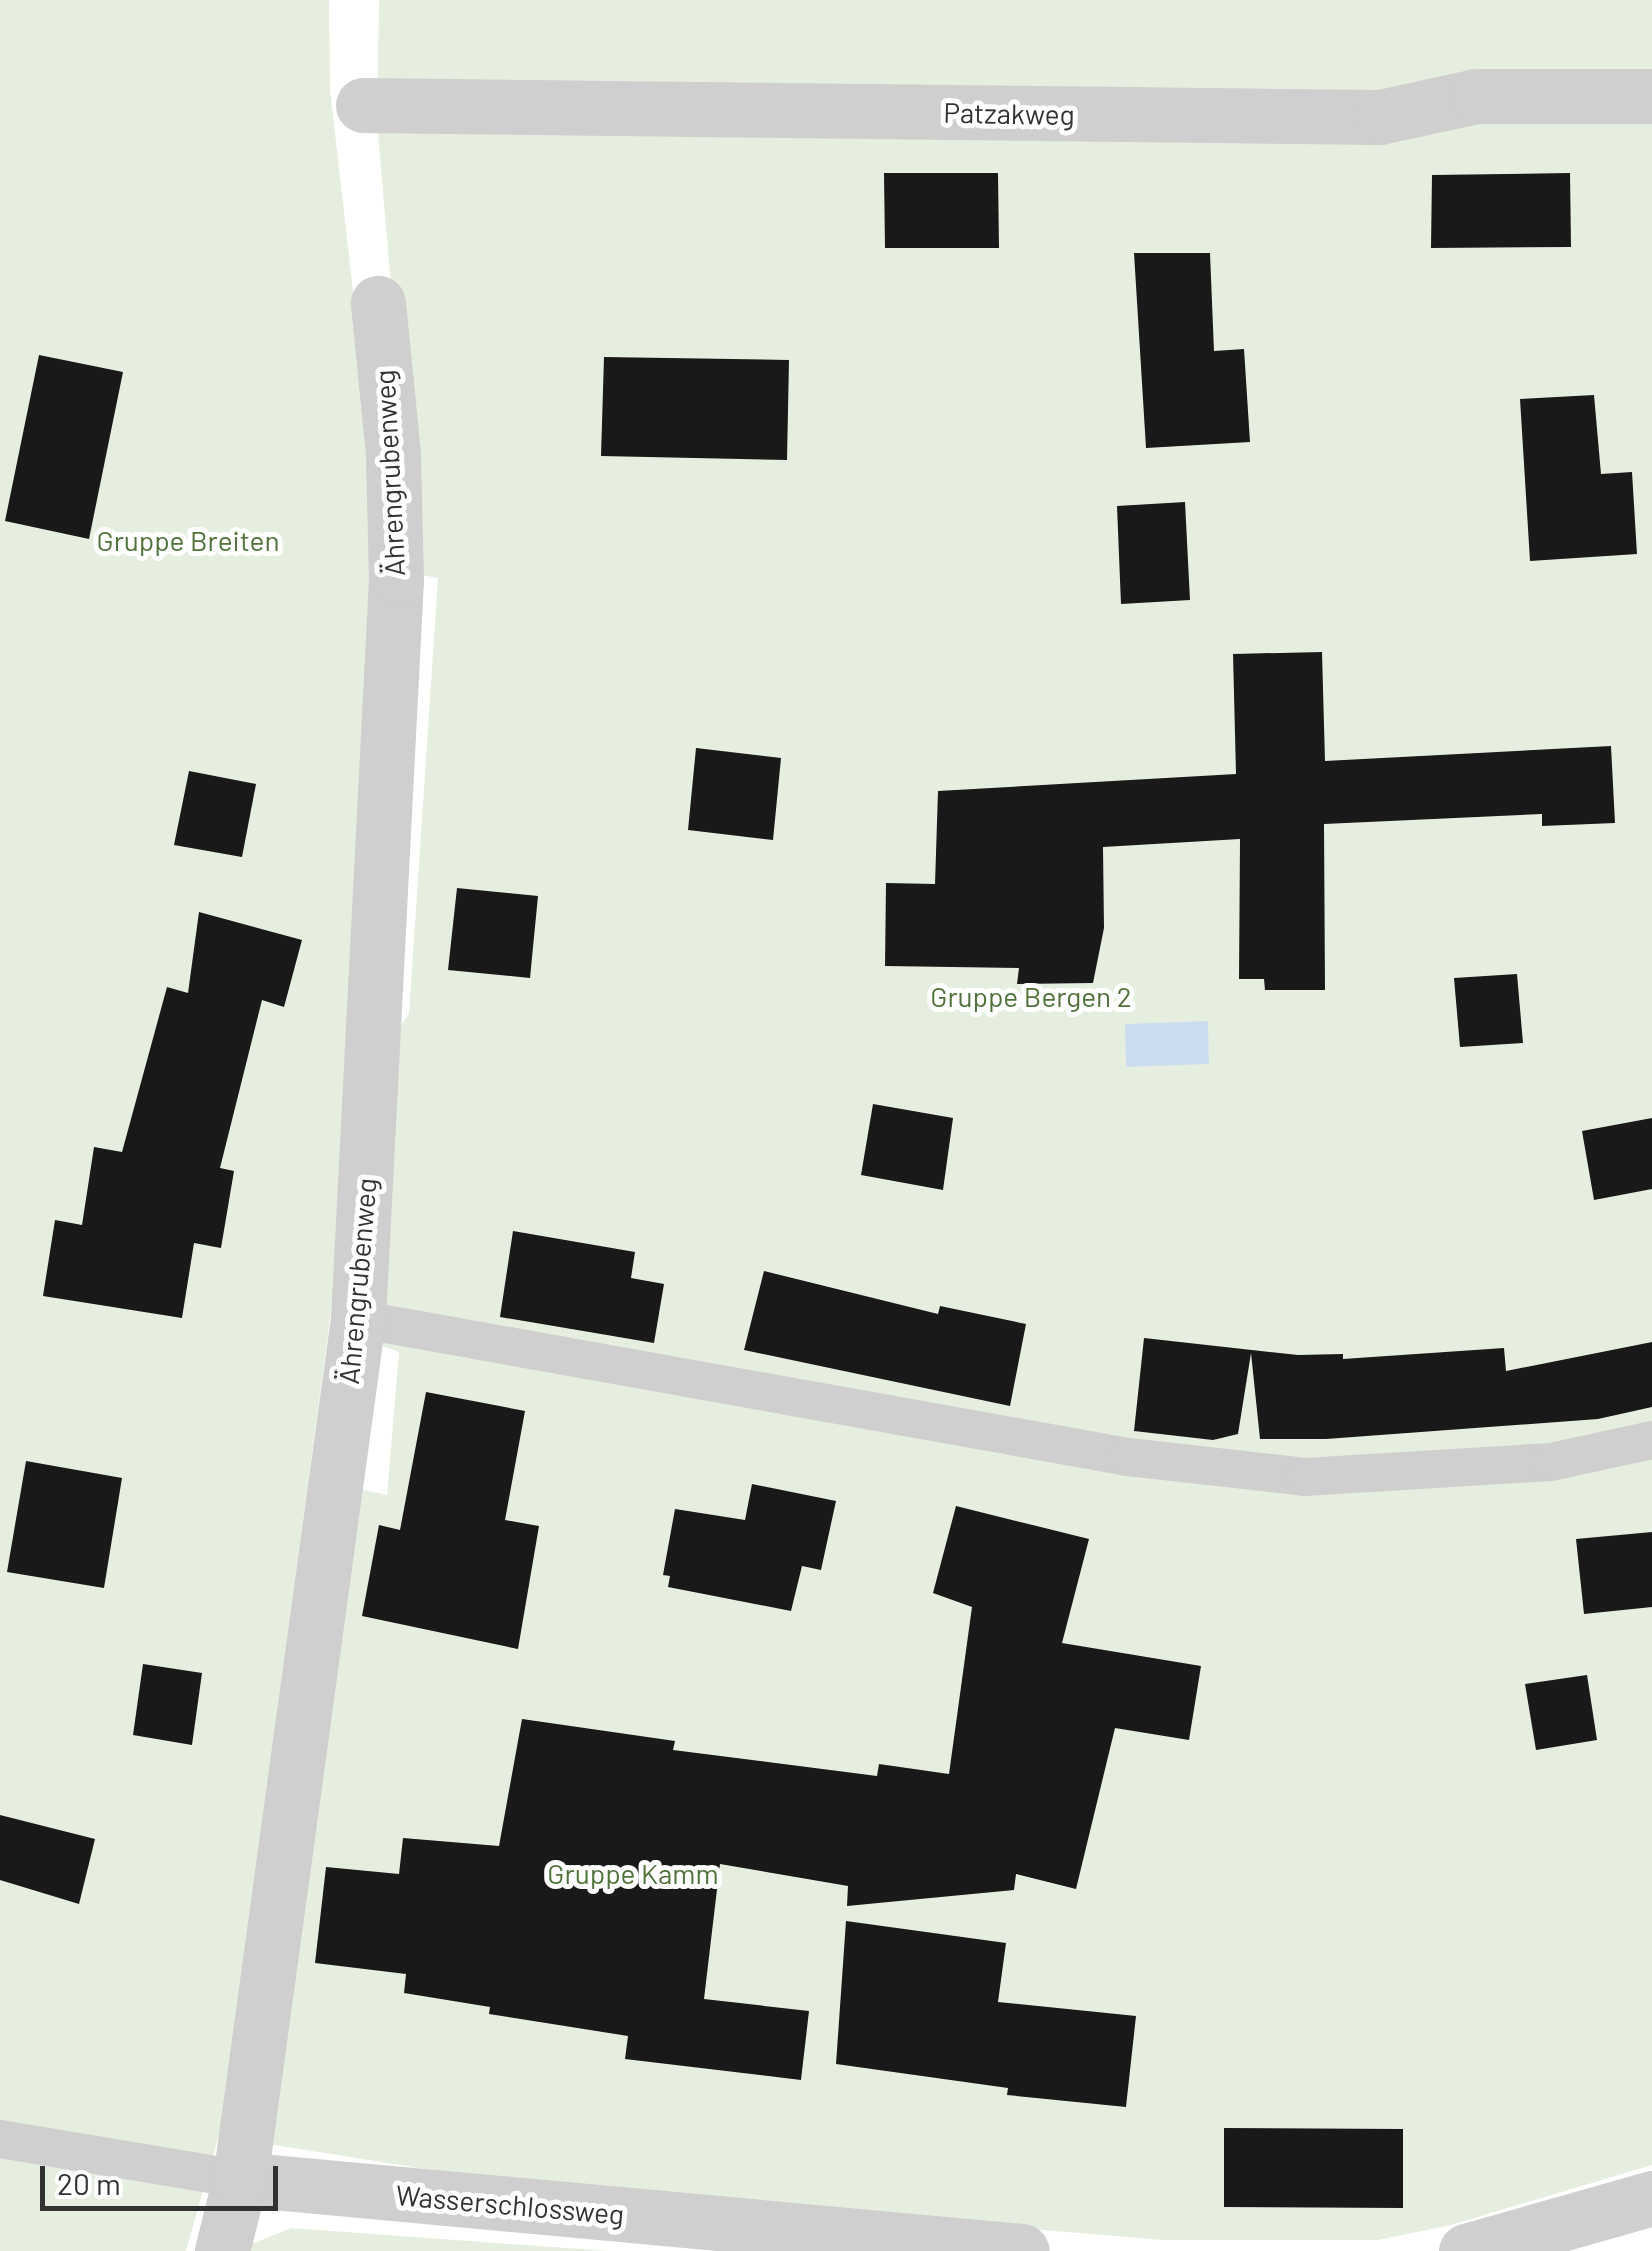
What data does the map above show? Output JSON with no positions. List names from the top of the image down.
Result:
{
  "streets": {
    "street": ["Patzakweg", "Ährengrubenweg", "Wasserschlossweg"]
  },
  "crossings": [
    ["Ährengrubenweg", "Wasserschlossweg"]
  ],
  "parks": ["Gruppe Breiten", "Gruppe Bergen 2", "Gruppe Kamm"],
  "scale_bar": "20 m"
}
